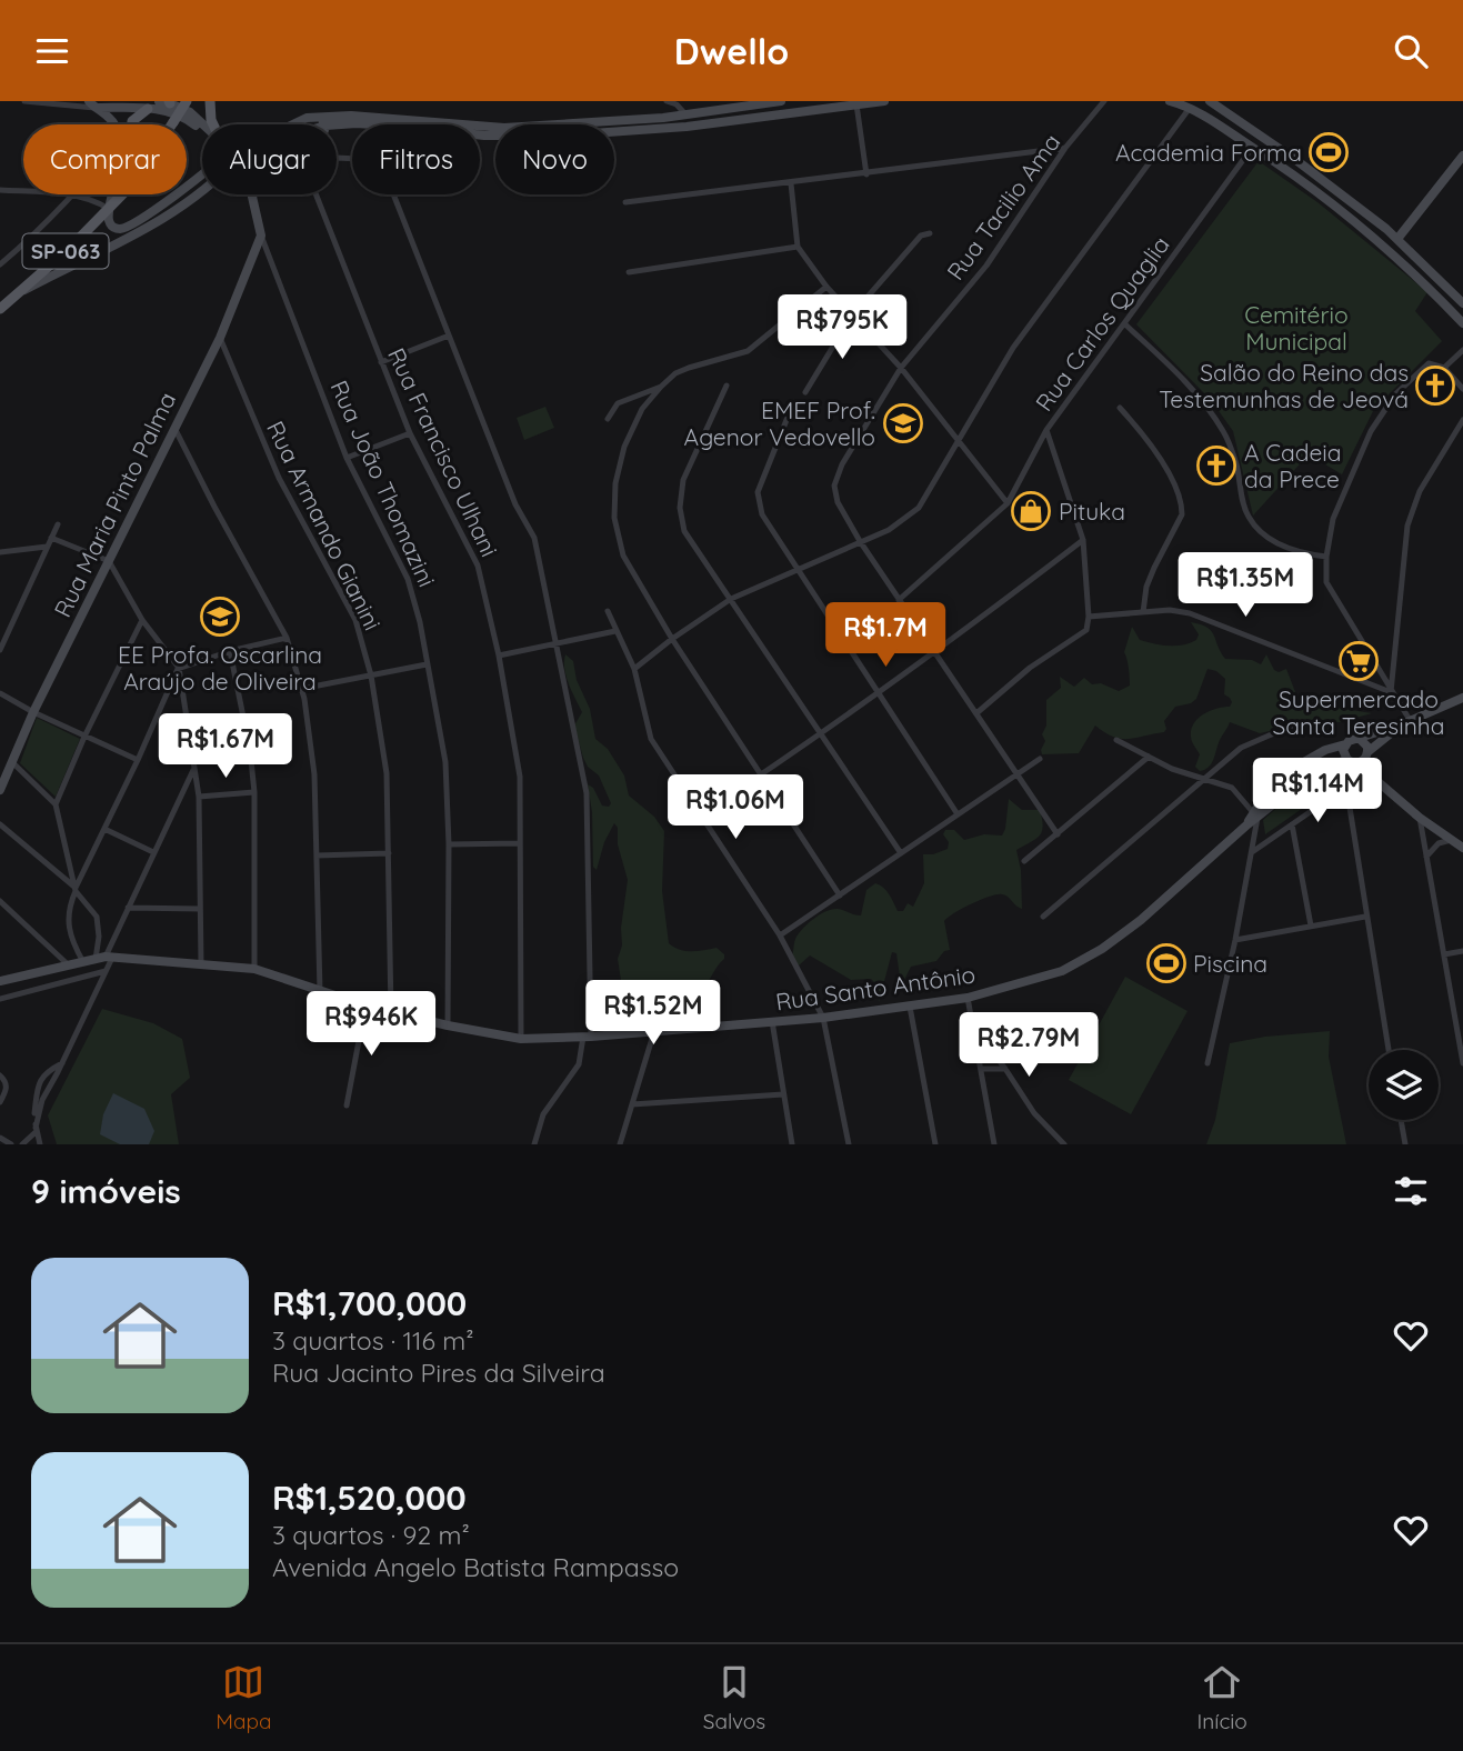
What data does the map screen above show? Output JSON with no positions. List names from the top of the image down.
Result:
{
  "streets": {
    "main road": [
      "SP-063",
      "Rua João Thomazini",
      "Rua Maria Pinto Palma",
      "Rua Santo Antônio"
    ],
    "street": [
      "Rua Tacilio Ama",
      "Rua Carlos Quaglia",
      "Rua Francisco Ulhani",
      "Rua Armando Gianini"
    ]
  },
  "crossings": [
    ["Rua Francisco Ulhani", "Rua Santo Antônio"],
    ["Rua João Thomazini", "Rua Maria Pinto Palma"],
    ["Rua João Thomazini", "Rua Santo Antônio"],
    ["Rua Maria Pinto Palma", "Rua Armando Gianini"],
    ["Rua Armando Gianini", "Rua Santo Antônio"]
  ],
  "parks": ["Cemitério Municipal"],
  "places": {
    "sports": ["Academia Forma", "Piscina"],
    "church": ["Salão do Reino das Testemunhas de Jeová", "A Cadeia da Prece"],
    "school or university": ["EMEF Prof. Agenor Vedovello", "EE Profa. Oscarlina Araújo de Oliveira"],
    "shop": ["Pituka"],
    "supermarket": ["Supermercado Santa Teresinha"]
  },
  "page": {
    "header": "Dwello",
    "chip": [
      "Comprar",
      "Alugar",
      "Filtros",
      "Novo"
    ],
    "price": [
      "R$795K",
      "R$1.35M",
      "R$1.7M",
      "R$1.67M",
      "R$1.14M",
      "R$1.06M",
      "R$1.52M",
      "R$946K",
      "R$2.79M"
    ],
    "heading": "9 imóveis",
    "list": [
      {
        "name": "R$1,700,000",
        "note": "3 quartos · 116 m² · Rua Jacinto Pires da Silveira"
      },
      {
        "name": "R$1,520,000",
        "note": "3 quartos · 92 m² · Avenida Angelo Batista Rampasso"
      }
    ],
    "tabs": ["Mapa", "Salvos", "Início"]
  }
}
